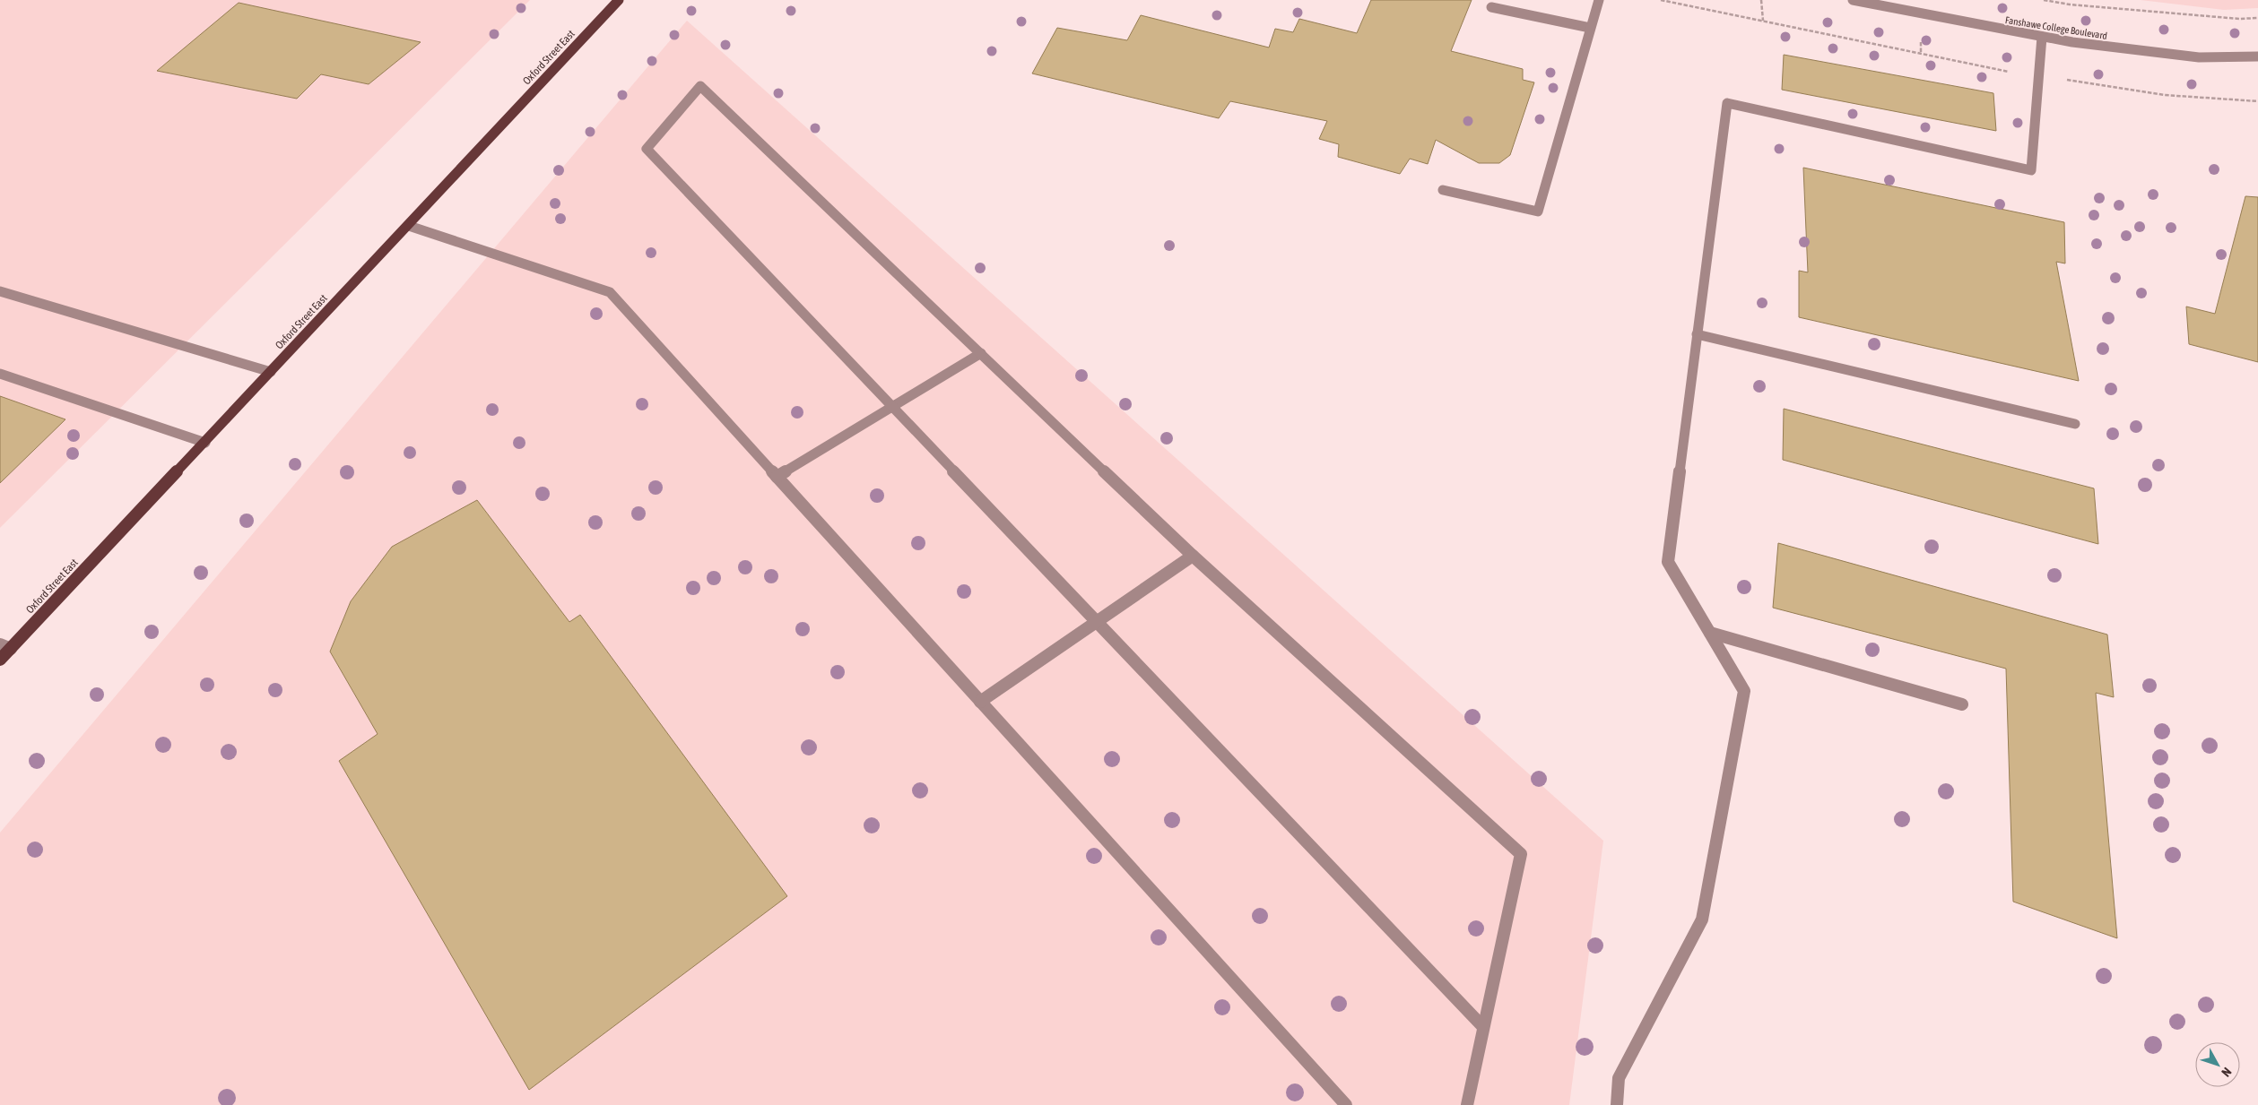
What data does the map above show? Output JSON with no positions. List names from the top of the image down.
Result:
{
  "streets": {
    "main road": ["Oxford Street East"],
    "street": ["Fanshawe College Boulevard"]
  },
  "north": "bottom right"
}
